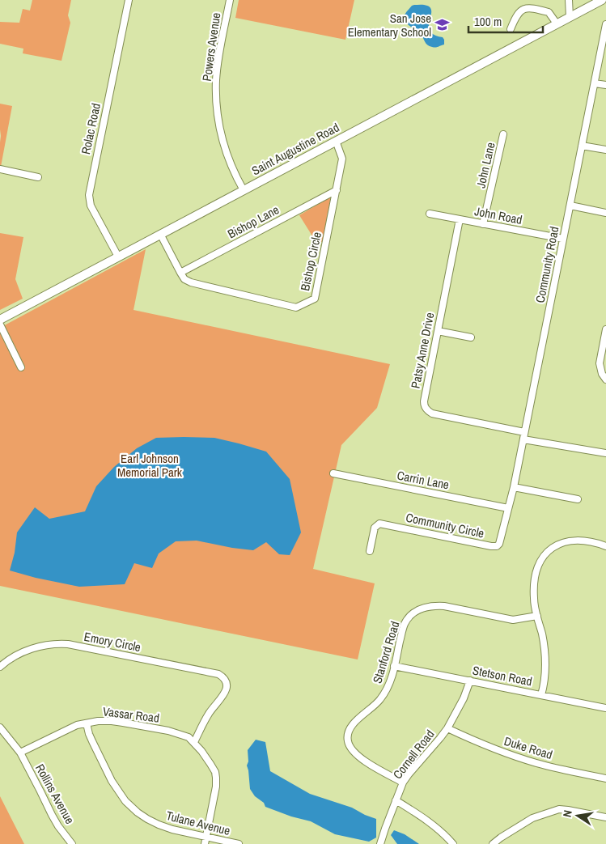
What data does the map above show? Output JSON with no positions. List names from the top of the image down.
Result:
{
  "streets": {
    "main road": ["Saint Augustine Road"],
    "street": [
      "Powers Avenue",
      "Rolac Road",
      "John Lane",
      "John Road",
      "Bishop Lane",
      "Bishop Circle",
      "Community Road",
      "Patsy Anne Drive",
      "Carrin Lane",
      "Community Circle",
      "Emory Circle",
      "Stanford Road",
      "Stetson Road",
      "Vassar Road",
      "Duke Road",
      "Cornell Road",
      "Rollins Avenue",
      "Tulane Avenue"
    ]
  },
  "crossings": [
    ["Powers Avenue", "Saint Augustine Road"],
    ["Rolac Road", "Saint Augustine Road"],
    ["Saint Augustine Road", "Bishop Circle"],
    ["John Lane", "John Road"],
    ["John Road", "Community Road"],
    ["John Road", "Patsy Anne Drive"],
    ["Bishop Lane", "Bishop Circle"],
    ["Community Road", "Patsy Anne Drive"],
    ["Community Road", "Carrin Lane"],
    ["Community Road", "Community Circle"],
    ["Carrin Lane", "Community Circle"],
    ["Emory Circle", "Vassar Road"],
    ["Stanford Road", "Stetson Road"],
    ["Stanford Road", "Cornell Road"],
    ["Stetson Road", "Cornell Road"],
    ["Vassar Road", "Rollins Avenue"],
    ["Vassar Road", "Tulane Avenue"],
    ["Duke Road", "Cornell Road"]
  ],
  "parks": ["Earl Johnson Memorial Park"],
  "places": {
    "school or university": ["San Jose Elementary School"]
  },
  "scale_bar": "100 m",
  "north": "left"
}
